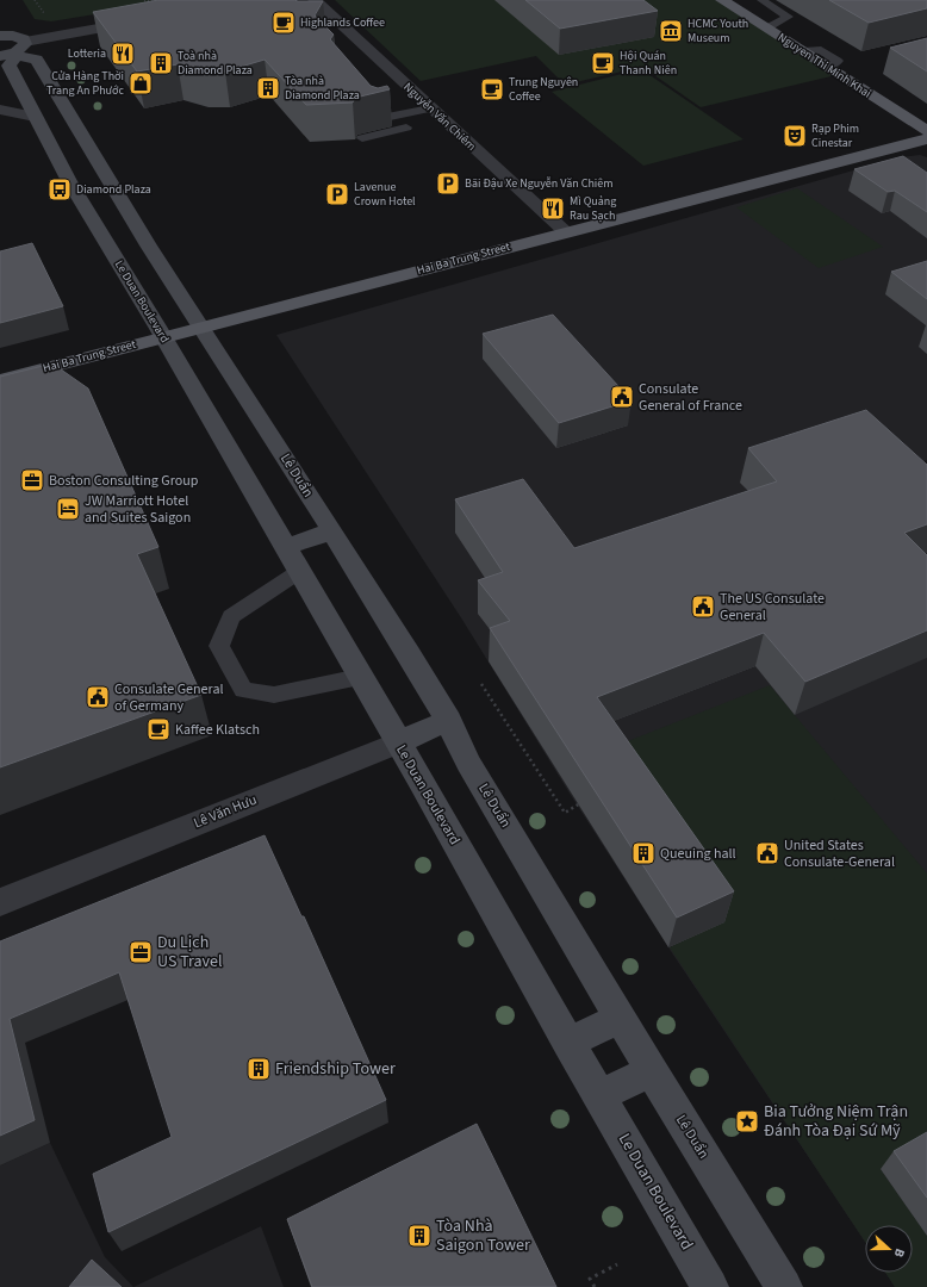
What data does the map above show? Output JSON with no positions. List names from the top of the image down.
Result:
{
  "streets": {
    "main road": [
      "Nguyen Thi Minh Khai",
      "Hai Ba Trung Street",
      "Le Duan Boulevard",
      "Lê Duẩn",
      "Lê Văn Hưu"
    ],
    "street": ["Nguyễn Văn Chiêm"]
  },
  "crossings": [
    ["Nguyễn Văn Chiêm", "Hai Ba Trung Street"],
    ["Hai Ba Trung Street", "Le Duan Boulevard"],
    ["Hai Ba Trung Street", "Lê Duẩn"],
    ["Le Duan Boulevard", "Lê Văn Hưu"],
    ["Lê Duẩn", "Lê Văn Hưu"]
  ],
  "places": {
    "cafe": [
      "Highlands Coffee",
      "Hội Quán Thanh Niên",
      "Trung Nguyên Coffee",
      "Kaffee Klatsch"
    ],
    "museum": ["HCMC Youth Museum"],
    "restaurant": ["Lotteria", "Mì Quảng Rau Sạch"],
    "building": [
      "Toà nhà Diamond Plaza",
      "Tòa nhà Diamond Plaza",
      "Queuing hall",
      "Friendship Tower",
      "Tòa Nhà Saigon Tower"
    ],
    "shop": ["Cửa Hàng Thời Trang An Phước"],
    "theatre": ["Rạp Phim Cinestar"],
    "parking": ["Bãi Đậu Xe Nguyễn Văn Chiêm", "Lavenue Crown Hotel"],
    "bus stop": ["Diamond Plaza"],
    "public building": [
      "Consulate General of France",
      "The US Consulate General",
      "Consulate General of Germany",
      "United States Consulate-General"
    ],
    "office": ["Boston Consulting Group", "Du Lịch US Travel"],
    "hotel": ["JW Marriott Hotel and Suites Saigon"],
    "place": ["Bia Tưởng Niệm Trận Đánh Tòa Đại Sứ Mỹ"]
  },
  "north": "right"
}
